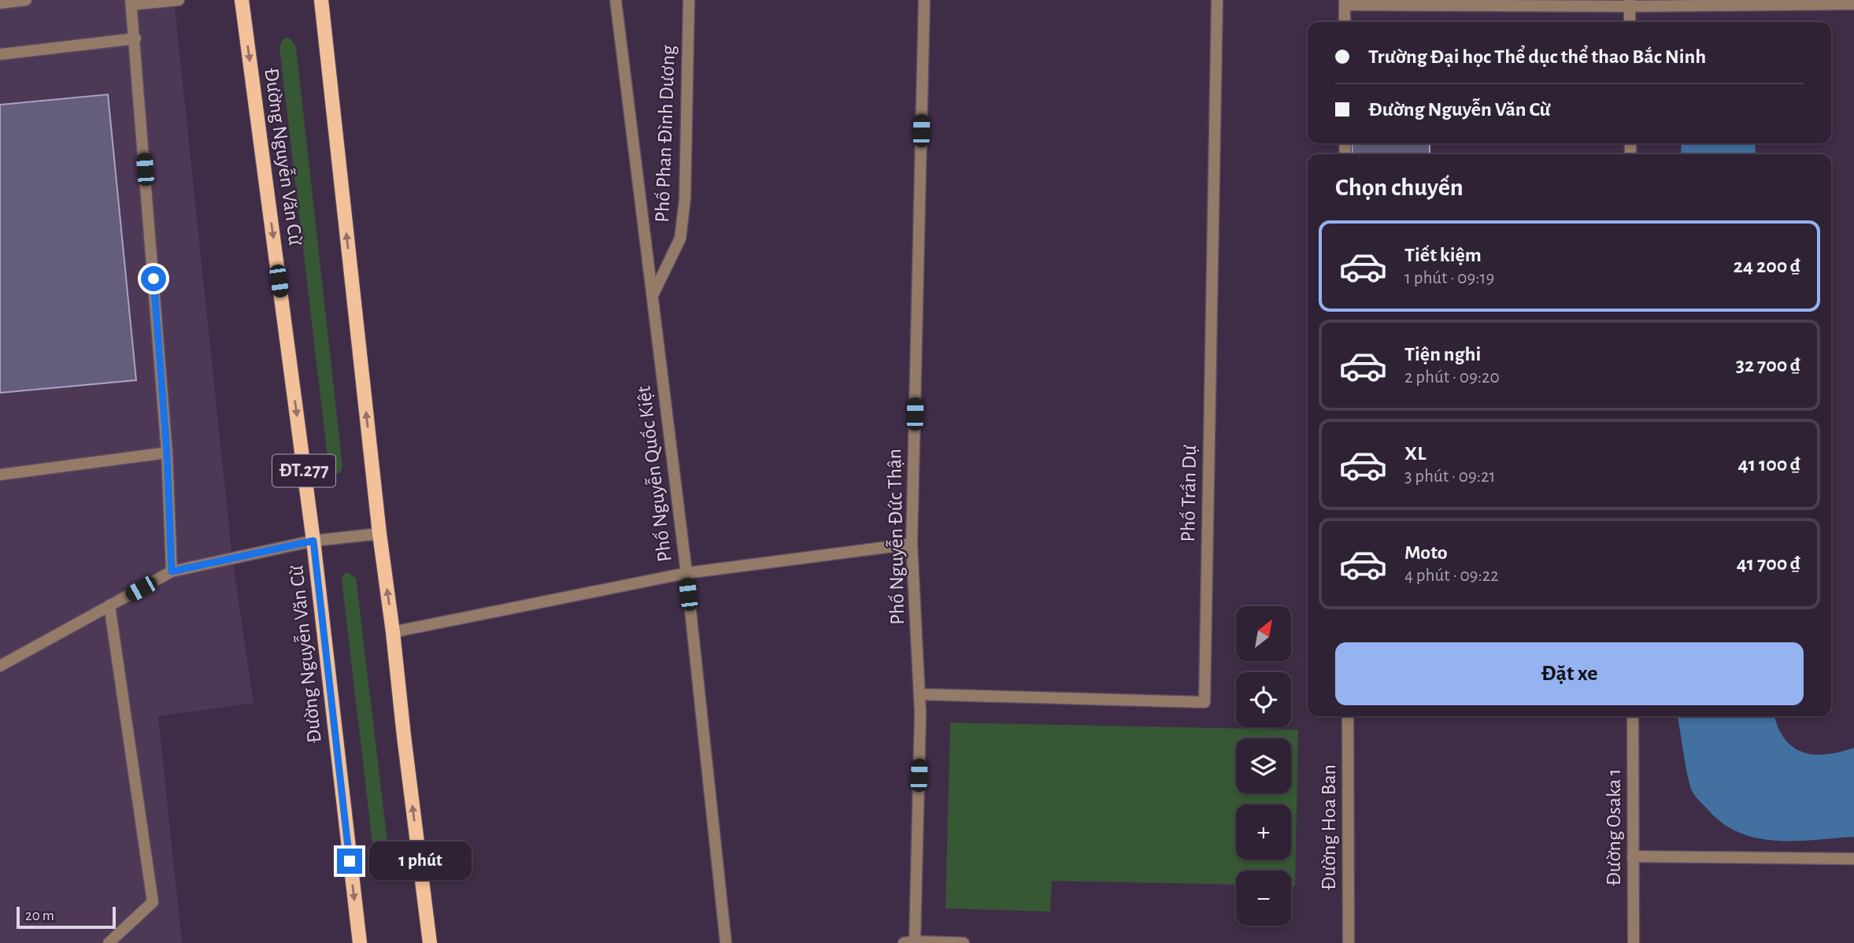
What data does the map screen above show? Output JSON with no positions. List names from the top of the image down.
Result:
{
  "streets": {
    "main road": ["Đường Nguyễn Văn Cừ", "ĐT.277"],
    "street": [
      "Phố Phan Đình Dương",
      "Phố Nguyễn Quốc Kiệt",
      "Phố Trần Dự",
      "Phố Nguyễn Đức Thận",
      "Đường Hoa Ban",
      "Đường Osaka 1"
    ]
  },
  "crossings": [
    ["Phố Phan Đình Dương", "Phố Nguyễn Quốc Kiệt"],
    ["Phố Trần Dự", "Phố Nguyễn Đức Thận"]
  ],
  "scale_bar": "20 m",
  "north": "top right",
  "page": {
    "banner": ["Trường Đại học Thể dục thể thao Bắc Ninh", "Đường Nguyễn Văn Cừ"],
    "heading": "Chọn chuyến",
    "list": [
      {
        "name": "Tiết kiệm",
        "note": "1 phút · 09:19",
        "value": "24 200 ₫"
      },
      {
        "name": "Tiện nghi",
        "note": "2 phút · 09:20",
        "value": "32 700 ₫"
      },
      {
        "name": "XL",
        "note": "3 phút · 09:21",
        "value": "41 100 ₫"
      },
      {
        "name": "Moto",
        "note": "4 phút · 09:22",
        "value": "41 700 ₫"
      }
    ],
    "map_buttons": ["+", "−"],
    "buttons": "Đặt xe",
    "bubble": "1 phút",
    "scale": "20 m"
  }
}
